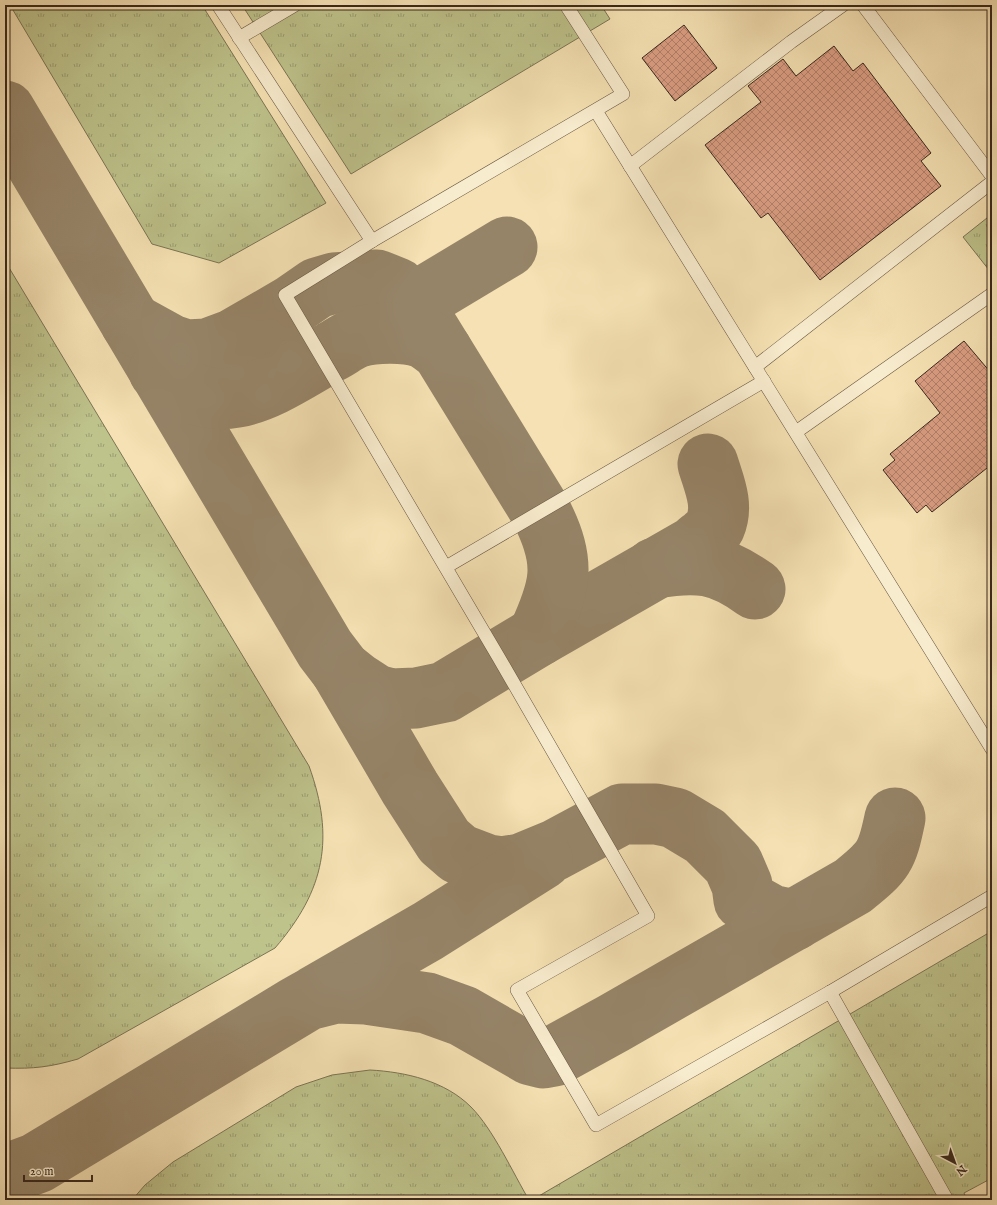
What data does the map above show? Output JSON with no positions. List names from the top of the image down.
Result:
{
  "scale_bar": "20 m",
  "north": "bottom right"
}
